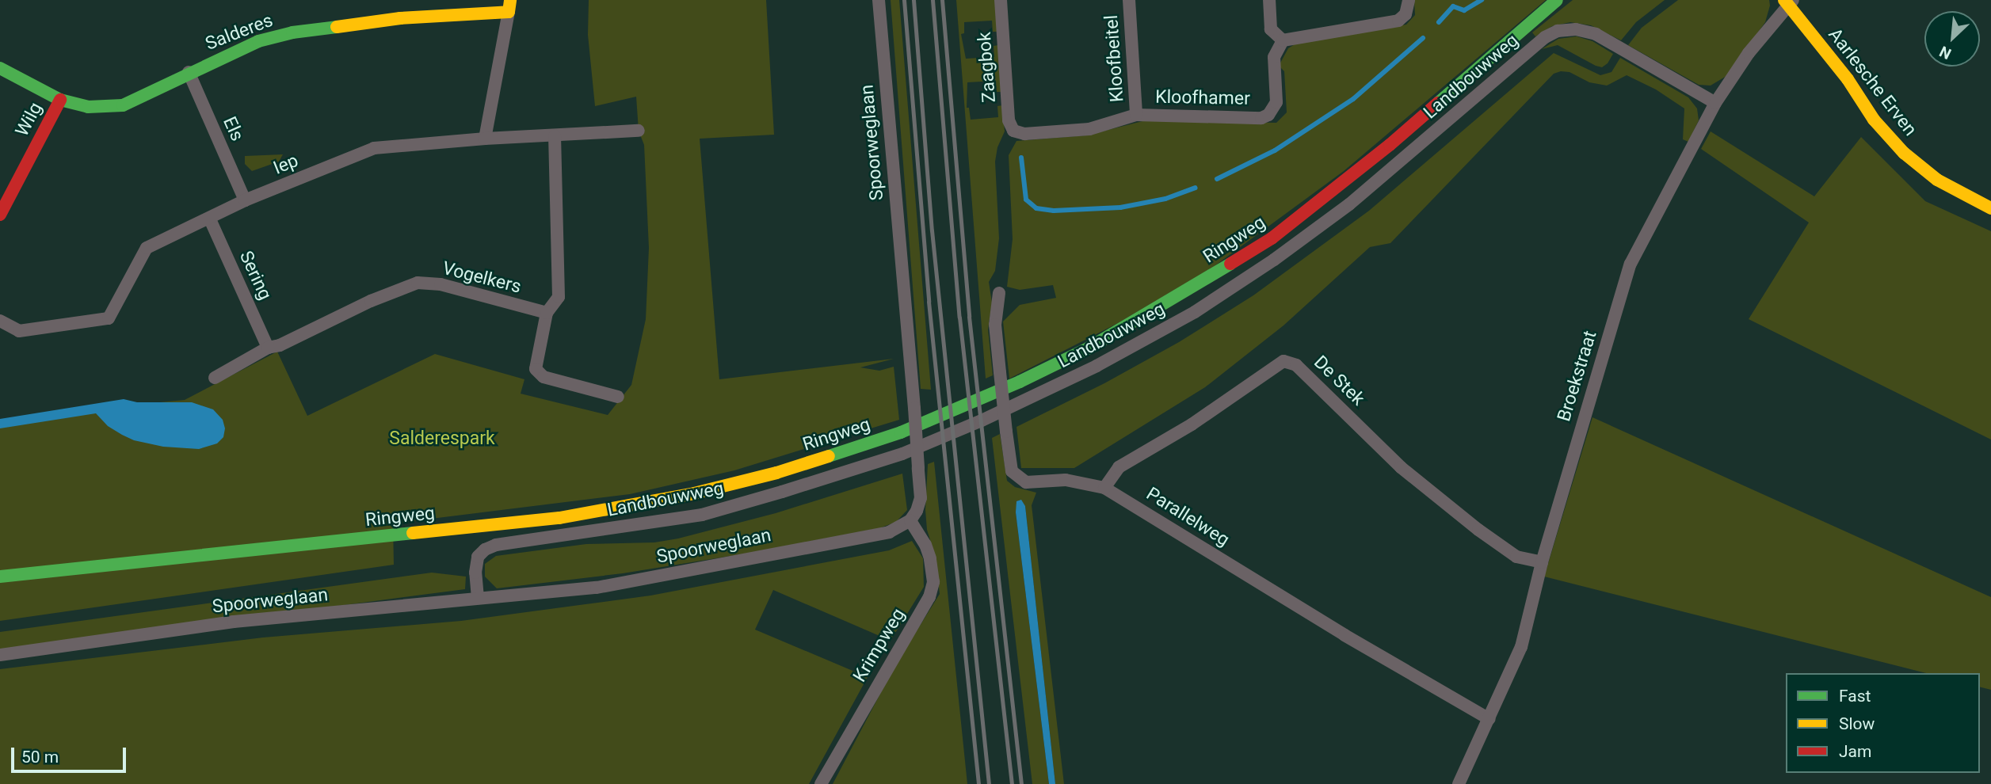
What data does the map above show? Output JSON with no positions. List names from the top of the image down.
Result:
{
  "streets": {
    "main road": [
      "Salderes",
      "Aarlesche Erven",
      "Wilg",
      "Ringweg"
    ],
    "street": [
      "Kloofbeitel",
      "Zaagbok",
      "Landbouwweg",
      "Kloofhamer",
      "Els",
      "Spoorweglaan",
      "Iep",
      "Sering",
      "Vogelkers",
      "Broekstraat",
      "De Stek",
      "Parallelweg",
      "Krimpweg"
    ]
  },
  "crossings": [
    ["Salderes", "Wilg"],
    ["Salderes", "Els"],
    ["Salderes", "Iep"],
    ["Kloofbeitel", "Kloofhamer"],
    ["Zaagbok", "Kloofhamer"],
    ["Landbouwweg", "Spoorweglaan"],
    ["Landbouwweg", "Broekstraat"],
    ["Aarlesche Erven", "Broekstraat"],
    ["Els", "Iep"],
    ["Spoorweglaan", "Krimpweg"],
    ["Iep", "Sering"],
    ["Sering", "Vogelkers"],
    ["Broekstraat", "De Stek"],
    ["Broekstraat", "Parallelweg"],
    ["De Stek", "Parallelweg"]
  ],
  "parks": ["Salderespark"],
  "legend": ["Fast", "Slow", "Jam"],
  "scale_bar": "50 m",
  "north": "bottom left"
}
